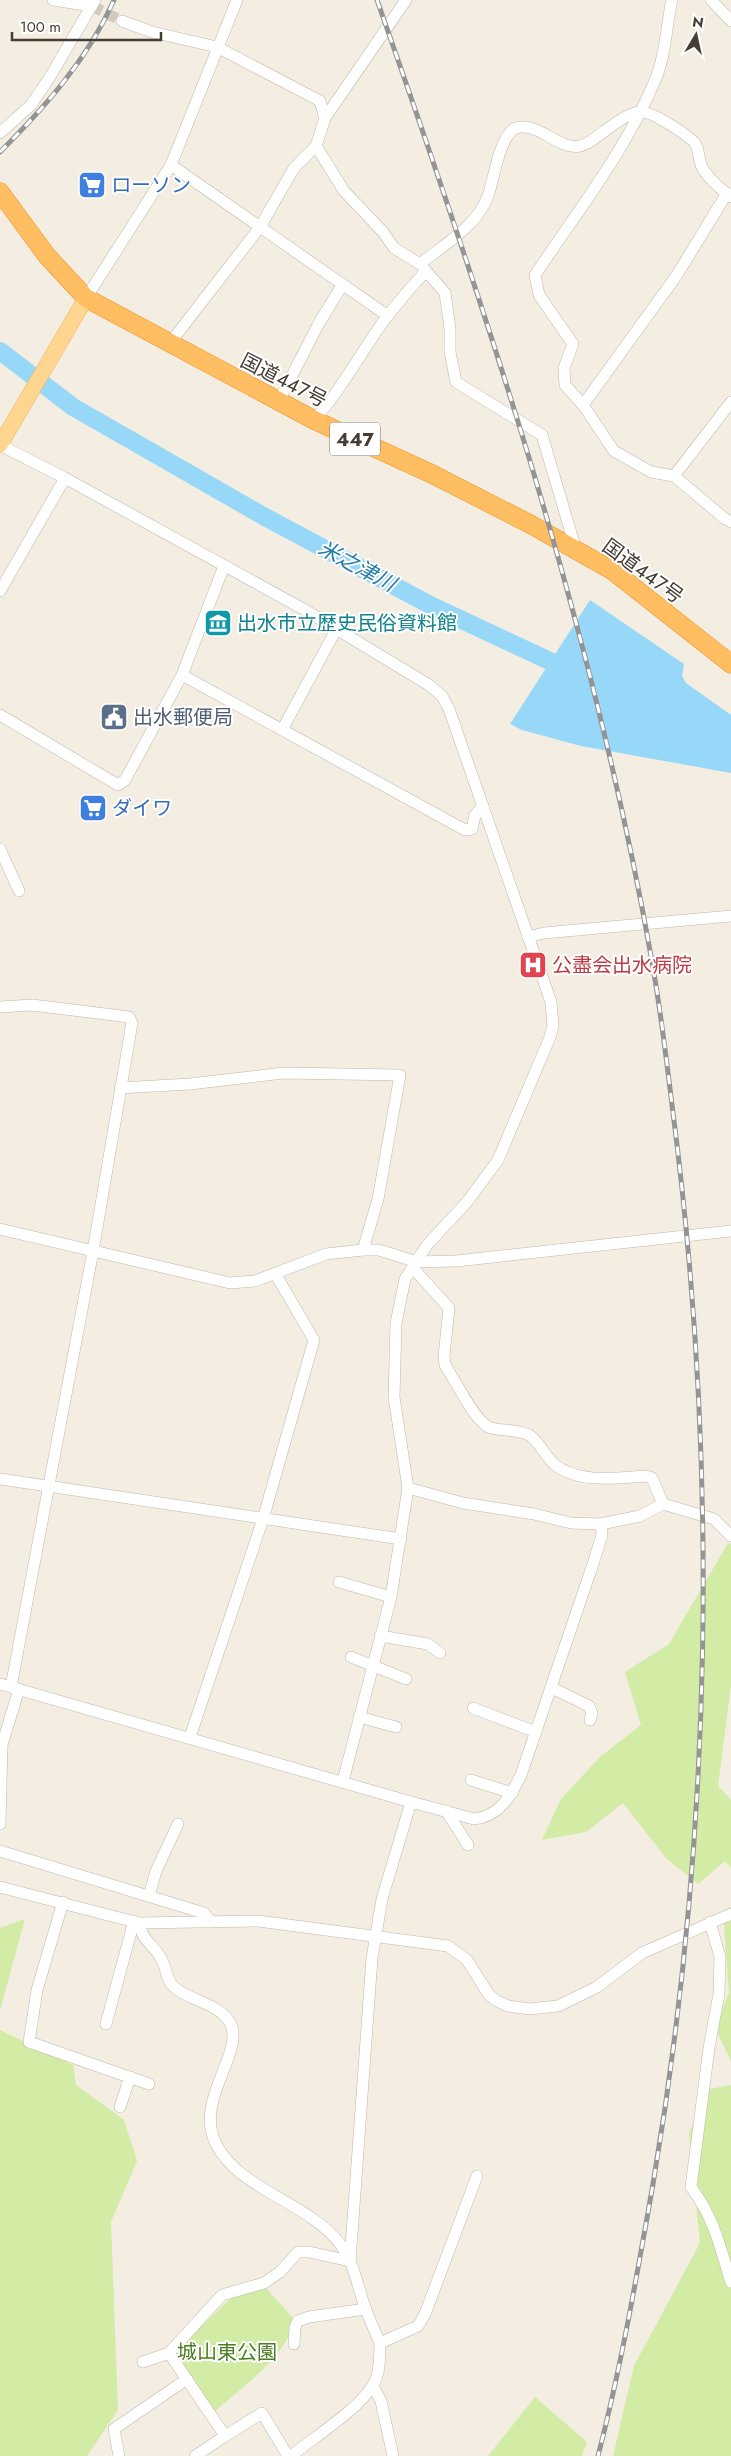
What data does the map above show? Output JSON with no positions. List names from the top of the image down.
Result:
{
  "streets": {
    "highway": ["国道447号", "447"]
  },
  "water": ["米之津川"],
  "parks": ["城山東公園"],
  "places": {
    "supermarket": ["ローソン", "ダイワ"],
    "museum": ["出水市立歴史民俗資料館"],
    "public building": ["出水郵便局"],
    "hospital": ["公盡会出水病院"]
  },
  "scale_bar": "100 m",
  "north": "top"
}
